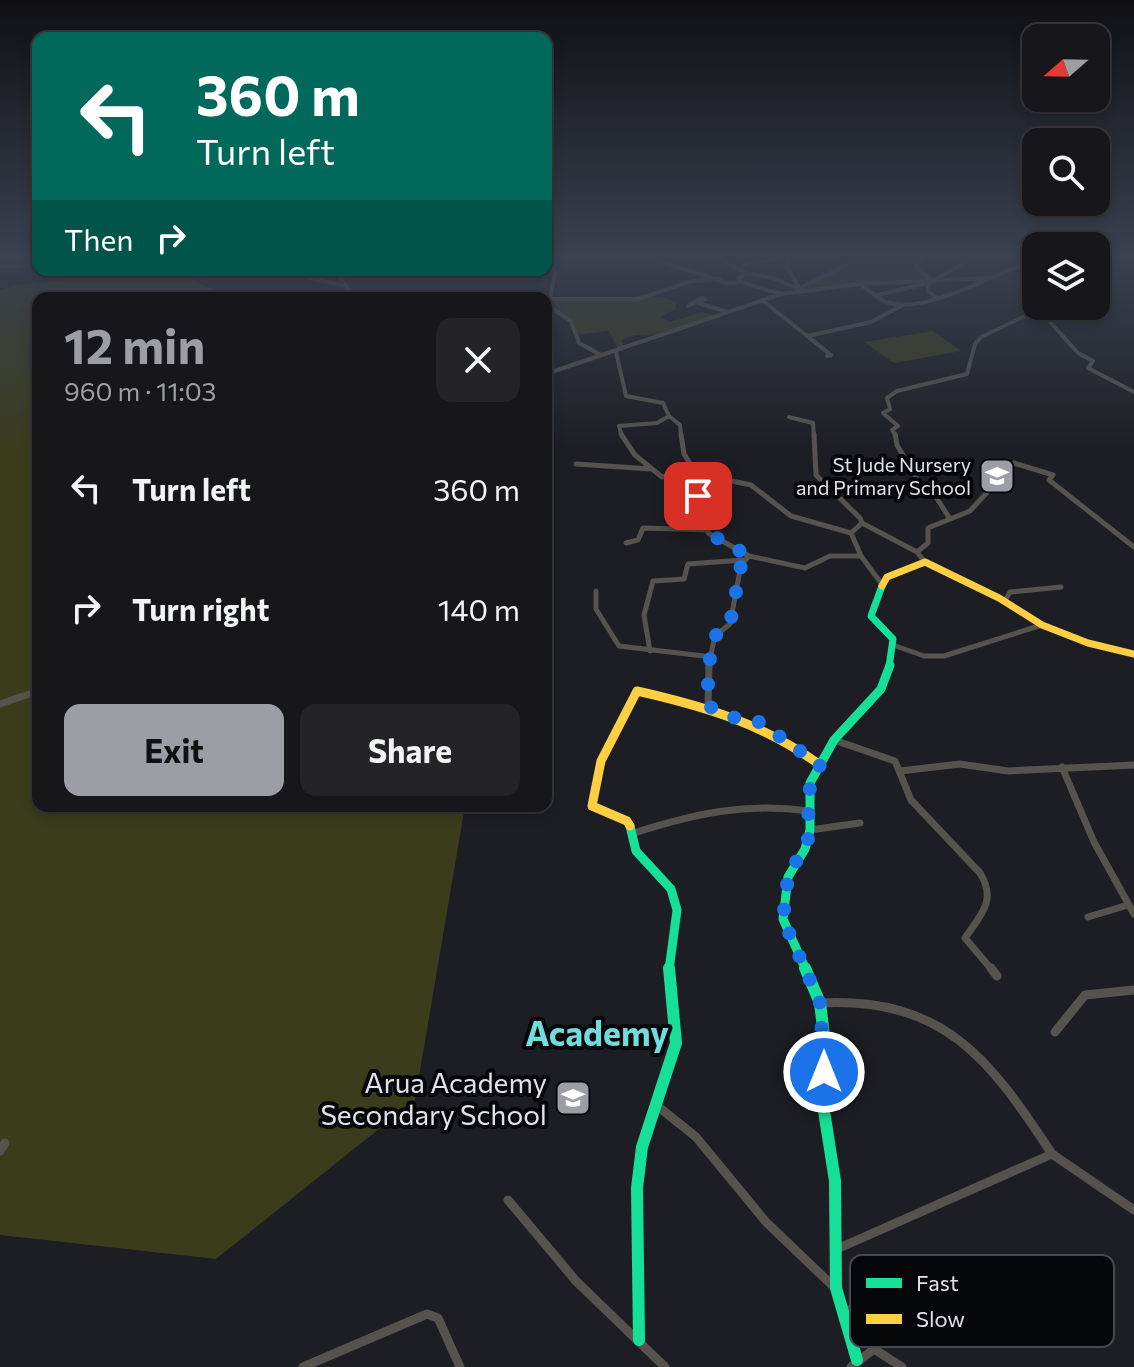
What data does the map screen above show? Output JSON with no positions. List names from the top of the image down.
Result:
{
  "districts": ["Academy"],
  "places": {
    "school or university": ["St Jude Nursery and Primary School", "Arua Academy Secondary School"]
  },
  "legend": ["Fast", "Slow"],
  "north": "left",
  "page": {
    "turn": ["360 m", "Turn left"],
    "then": "Then",
    "heading": ["12 min", "960 m · 11:03"],
    "list": [
      {
        "name": "Turn left",
        "value": "360 m"
      },
      {
        "name": "Turn right",
        "value": "140 m"
      }
    ],
    "buttons": ["Exit", "Share"]
  }
}
